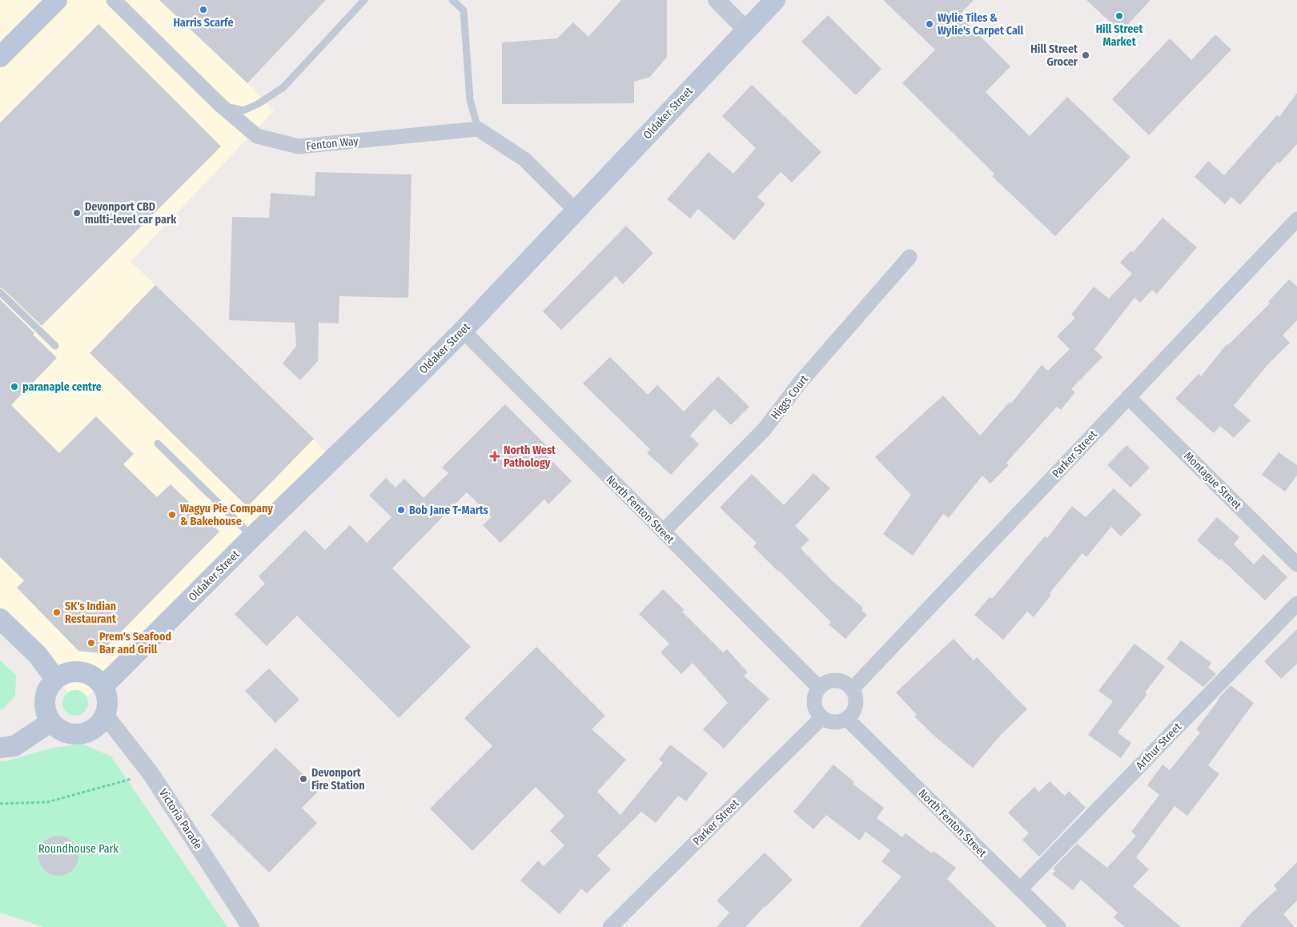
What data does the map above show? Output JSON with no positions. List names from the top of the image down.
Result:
{
  "streets": {
    "main road": ["Oldaker Street"],
    "street": [
      "Fenton Way",
      "Higgs Court",
      "Parker Street",
      "Montague Street",
      "North Fenton Street",
      "Arthur Street",
      "Victoria Parade"
    ]
  },
  "crossings": [
    ["Oldaker Street", "North Fenton Street"],
    ["Oldaker Street", "Victoria Parade"],
    ["Higgs Court", "North Fenton Street"],
    ["Parker Street", "Montague Street"],
    ["Parker Street", "North Fenton Street"],
    ["North Fenton Street", "Arthur Street"]
  ],
  "parks": ["Roundhouse Park"],
  "places": {
    "other": [
      "Harris Scarfe",
      "Hill Street Market",
      "Wylie Tiles & Wylie's Carpet Call",
      "Hill Street Grocer",
      "Devonport CBD multi-level car park",
      "paranaple centre",
      "Bob Jane T-Marts",
      "Wagyu Pie Company & Bakehouse",
      "SK's Indian Restaurant",
      "Prem's Seafood Bar and Grill",
      "Devonport Fire Station"
    ],
    "health": ["North West Pathology"]
  }
}
